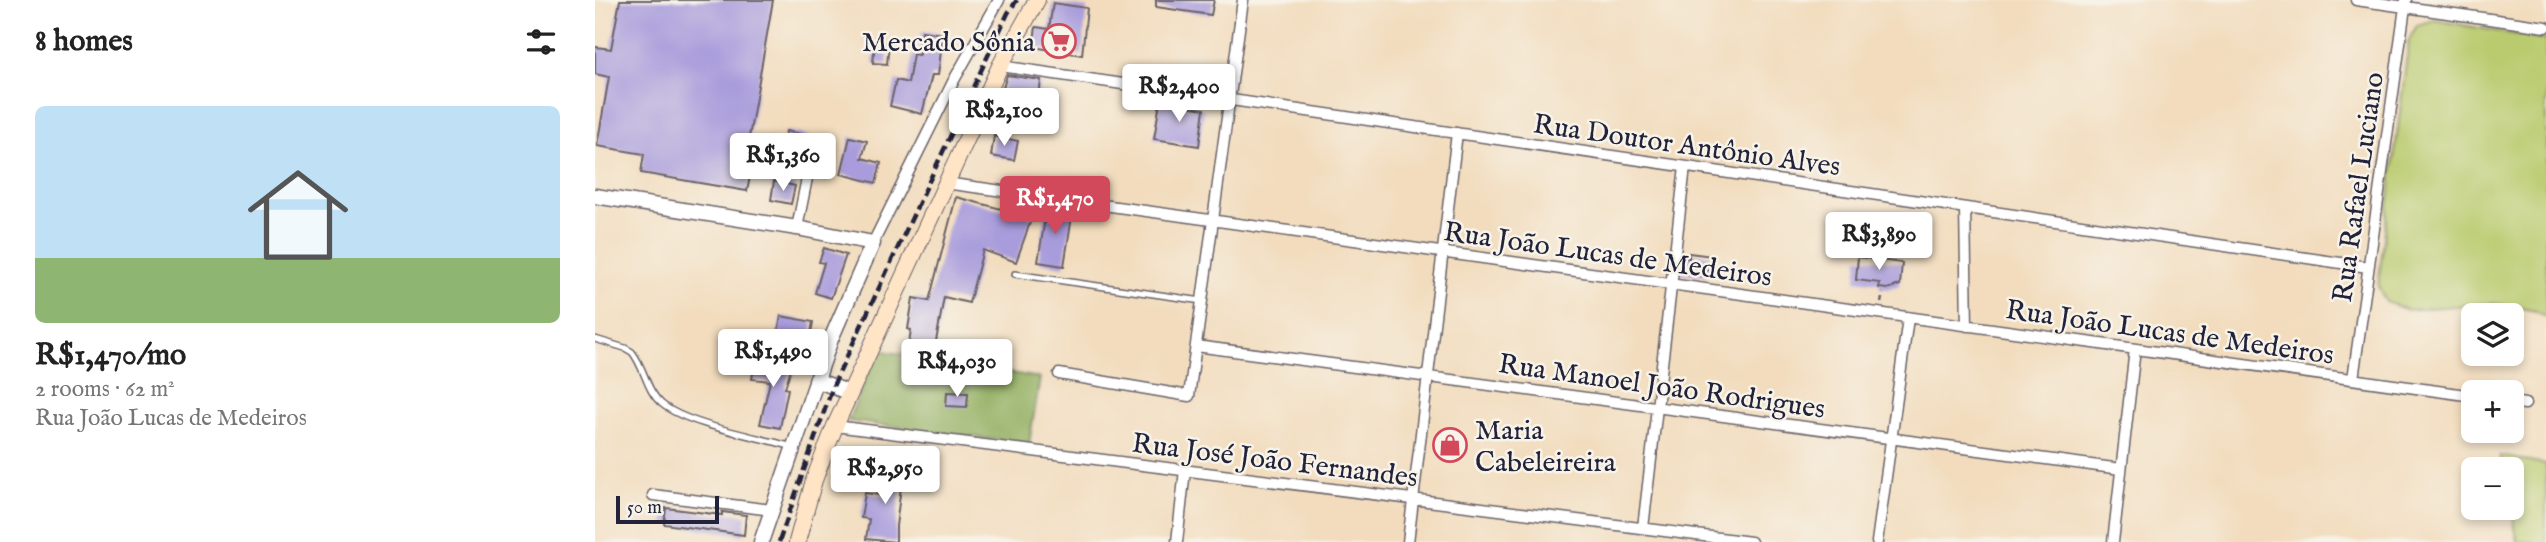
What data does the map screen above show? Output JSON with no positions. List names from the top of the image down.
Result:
{
  "streets": {
    "street": [
      "Rua Doutor Antônio Alves",
      "Rua Rafael Luciano",
      "Rua João Lucas de Medeiros",
      "Rua Manoel João Rodrigues",
      "Rua José João Fernandes"
    ]
  },
  "crossings": [
    ["Rua Doutor Antônio Alves", "Rua Rafael Luciano"],
    ["Rua Rafael Luciano", "Rua João Lucas de Medeiros"]
  ],
  "places": {
    "supermarket": ["Mercado Sônia"],
    "shop": ["Maria Cabeleireira"]
  },
  "scale_bar": "50 m",
  "page": {
    "heading": "8 homes",
    "price": [
      "R$2,400",
      "R$2,100",
      "R$1,360",
      "R$1,470",
      "R$3,890",
      "R$1,490",
      "R$4,030",
      "R$2,950"
    ],
    "list": [
      {
        "name": "R$1,470/mo",
        "note": "2 rooms · 62 m² · Rua João Lucas de Medeiros"
      }
    ],
    "map_buttons": ["+", "−"],
    "scale": "50 m"
  }
}
